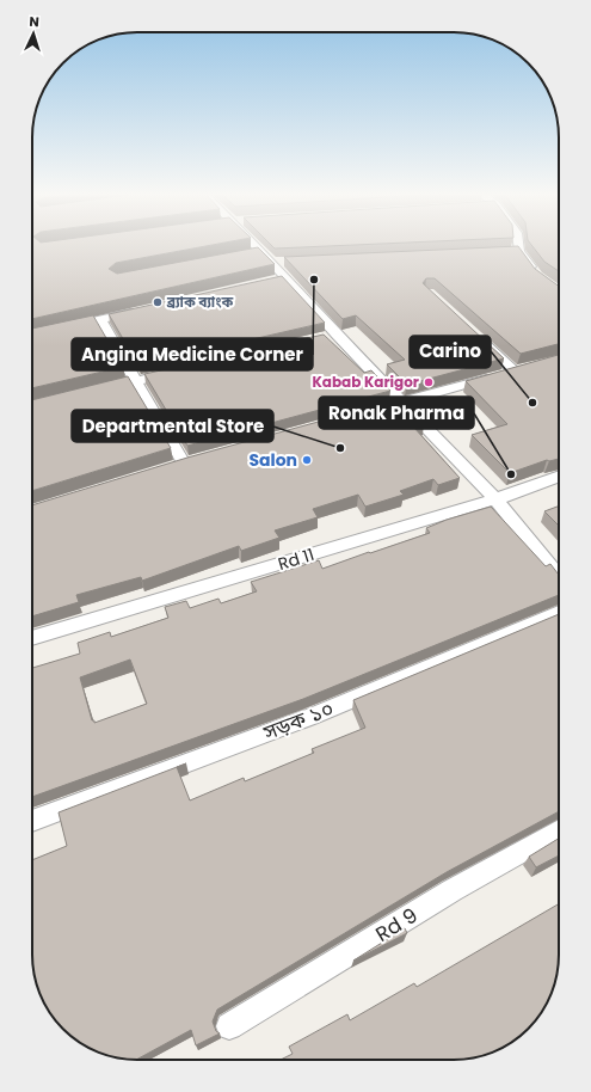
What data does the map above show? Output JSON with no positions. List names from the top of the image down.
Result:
{
  "streets": {
    "street": ["Rd 11", "সড়ক ১০", "Rd 9"]
  },
  "places": [
    "Angina Medicine Corner",
    "ব্র্যাক ব্যাংক",
    "Kabab Karigor",
    "Carino",
    "Departmental Store",
    "Salon",
    "Ronak Pharma"
  ],
  "north": "top"
}
